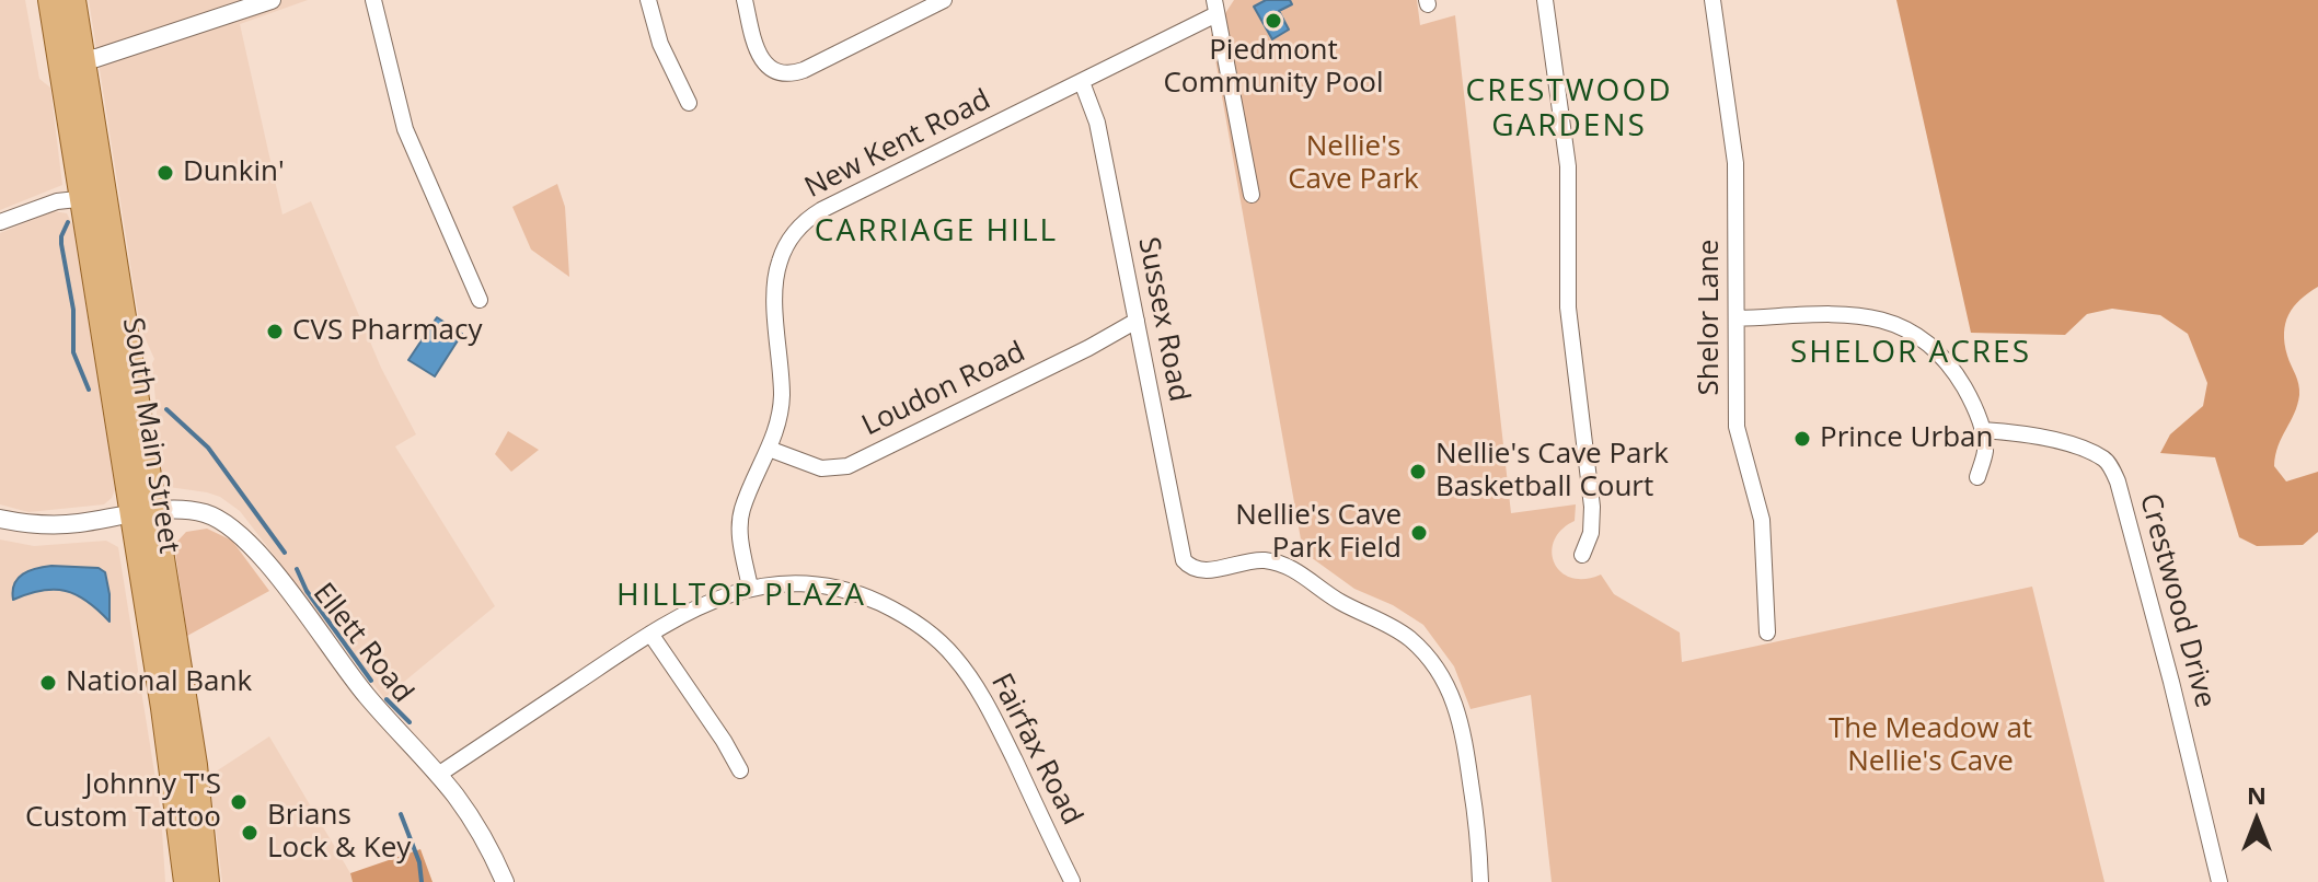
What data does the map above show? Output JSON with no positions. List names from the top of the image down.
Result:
{
  "streets": {
    "main road": ["South Main Street"],
    "street": [
      "New Kent Road",
      "Shelor Lane",
      "Sussex Road",
      "Loudon Road",
      "Crestwood Drive",
      "Ellett Road",
      "Fairfax Road"
    ]
  },
  "crossings": [
    ["New Kent Road", "Sussex Road"],
    ["New Kent Road", "Loudon Road"],
    ["New Kent Road", "Fairfax Road"],
    ["Sussex Road", "Loudon Road"],
    ["South Main Street", "Ellett Road"],
    ["Ellett Road", "Fairfax Road"]
  ],
  "districts": [
    "CRESTWOOD GARDENS",
    "CARRIAGE HILL",
    "SHELOR ACRES",
    "HILLTOP PLAZA"
  ],
  "parks": ["Nellie's Cave Park", "The Meadow at Nellie's Cave"],
  "places": [
    "Piedmont Community Pool",
    "Dunkin'",
    "CVS Pharmacy",
    "Prince Urban",
    "Nellie's Cave Park Basketball Court",
    "Nellie's Cave Park Field",
    "National Bank",
    "Johnny T'S Custom Tattoo",
    "Brians Lock & Key"
  ],
  "north": "top"
}
